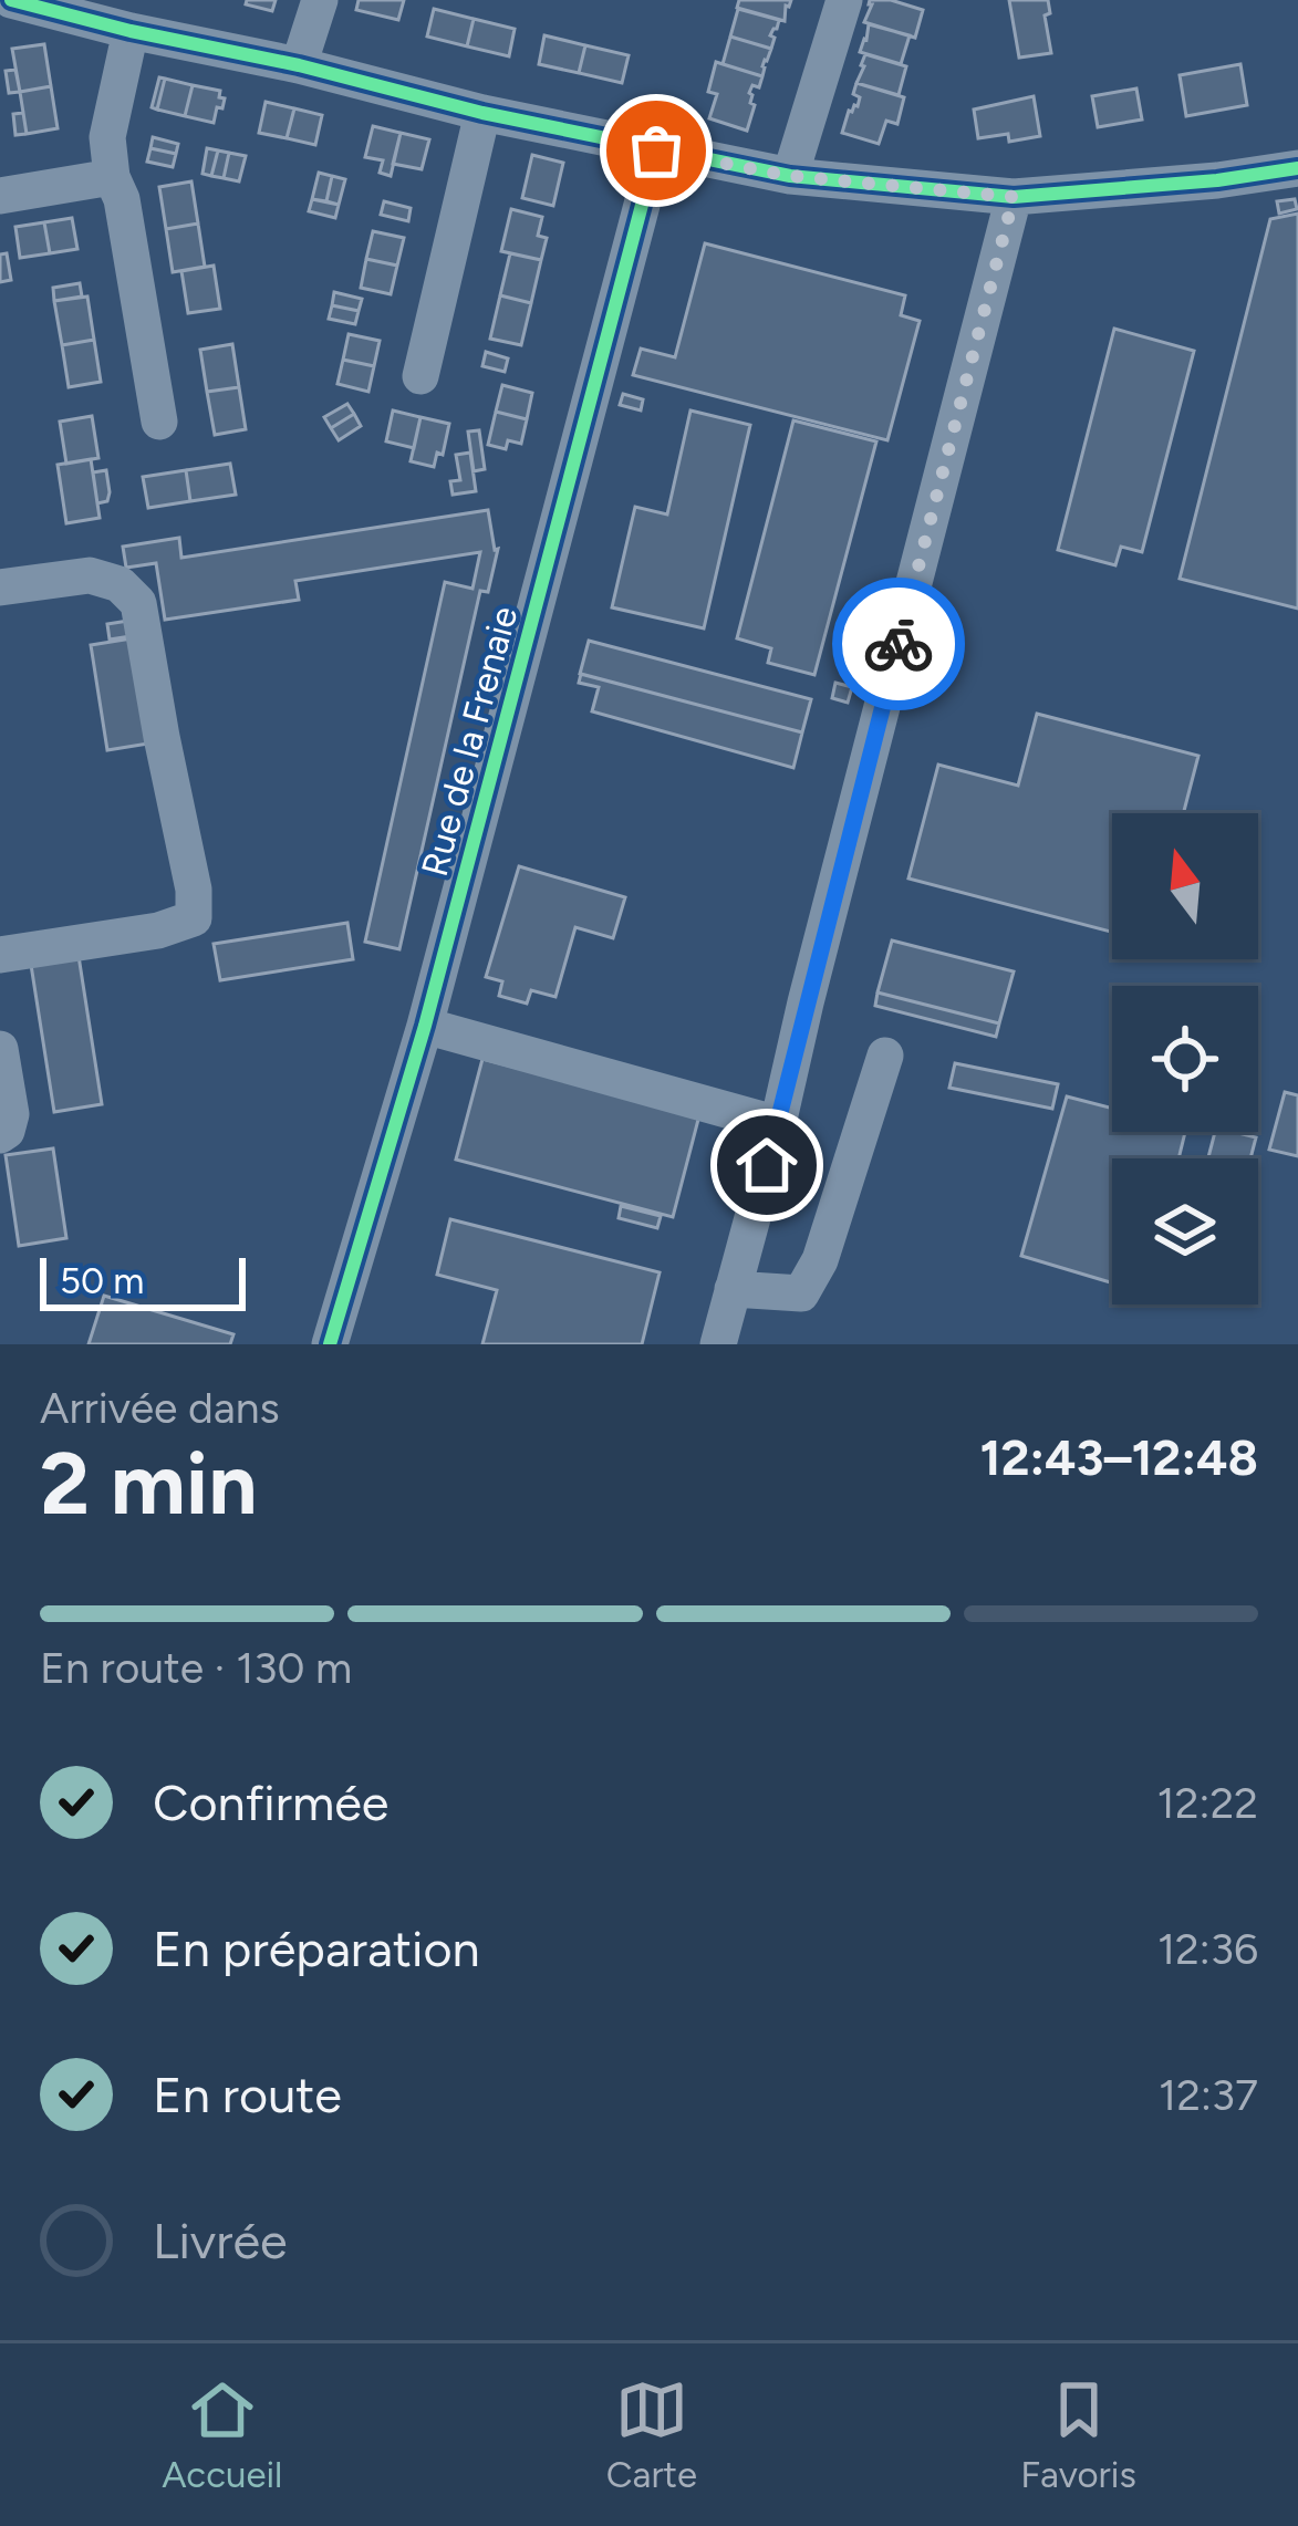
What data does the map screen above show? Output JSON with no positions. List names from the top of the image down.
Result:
{
  "streets": {
    "street": ["Rue de la Frenaie"]
  },
  "scale_bar": "50 m",
  "north": "top",
  "page": {
    "scale": "50 m",
    "heading": ["2 min", "Arrivée dans", "12:43–12:48"],
    "bar": "En route · 130 m",
    "list": [
      ["Confirmée", "12:22"],
      ["En préparation", "12:36"],
      ["En route", "12:37"],
      "Livrée"
    ],
    "tabs": ["Accueil", "Carte", "Favoris"]
  }
}
